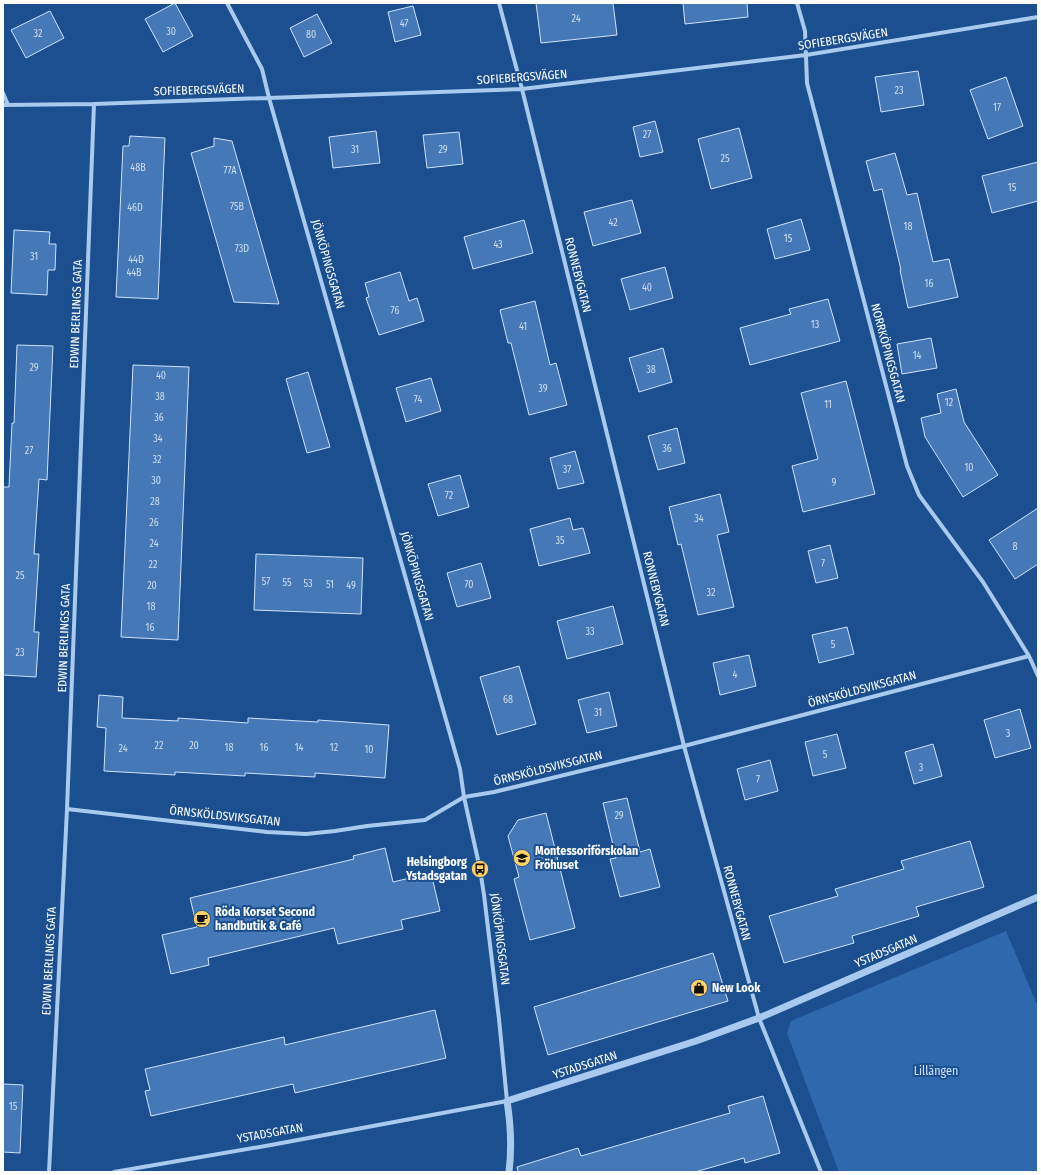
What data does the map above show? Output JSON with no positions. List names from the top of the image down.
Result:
{
  "streets": {
    "street": [
      "SOFIEBERGSVÄGEN",
      "JÖNKÖPINGSGATAN",
      "RONNEBYGATAN",
      "EDWIN BERLINGS GATA",
      "NORRKÖPINGSGATAN",
      "ÖRNSKÖLDSVIKSGATAN",
      "YSTADSGATAN"
    ]
  },
  "crossings": [
    ["SOFIEBERGSVÄGEN", "JÖNKÖPINGSGATAN"],
    ["SOFIEBERGSVÄGEN", "RONNEBYGATAN"],
    ["SOFIEBERGSVÄGEN", "EDWIN BERLINGS GATA"],
    ["SOFIEBERGSVÄGEN", "NORRKÖPINGSGATAN"],
    ["JÖNKÖPINGSGATAN", "ÖRNSKÖLDSVIKSGATAN"],
    ["JÖNKÖPINGSGATAN", "YSTADSGATAN"],
    ["RONNEBYGATAN", "ÖRNSKÖLDSVIKSGATAN"],
    ["RONNEBYGATAN", "YSTADSGATAN"],
    ["EDWIN BERLINGS GATA", "ÖRNSKÖLDSVIKSGATAN"],
    ["NORRKÖPINGSGATAN", "ÖRNSKÖLDSVIKSGATAN"]
  ],
  "parks": ["Lillängen"],
  "places": {
    "school or university": ["Montessoriförskolan Fröhuset"],
    "bus stop": ["Helsingborg Ystadsgatan"],
    "cafe": ["Röda Korset Second handbutik & Café"],
    "shop": ["New Look"]
  },
  "house_numbers": [
    "24",
    "47",
    "30",
    "32",
    "80",
    "23",
    "17",
    "27",
    "31",
    "29",
    "25",
    "48B",
    "77A",
    "15",
    "75B",
    "46D",
    "42",
    "18",
    "15",
    "43",
    "73D",
    "31",
    "44D",
    "44B",
    "16",
    "40",
    "76",
    "13",
    "41",
    "14",
    "29",
    "38",
    "40",
    "39",
    "38",
    "74",
    "12",
    "11",
    "36",
    "34",
    "36",
    "27",
    "32",
    "10",
    "37",
    "30",
    "9",
    "72",
    "28",
    "34",
    "26",
    "35",
    "24",
    "8",
    "7",
    "22",
    "25",
    "57",
    "55",
    "53",
    "51",
    "70",
    "20",
    "49",
    "32",
    "18",
    "16",
    "33",
    "5",
    "23",
    "4",
    "68",
    "31",
    "3",
    "22",
    "20",
    "18",
    "16",
    "14",
    "12",
    "24",
    "10",
    "5",
    "3",
    "7",
    "29",
    "15"
  ]
}
